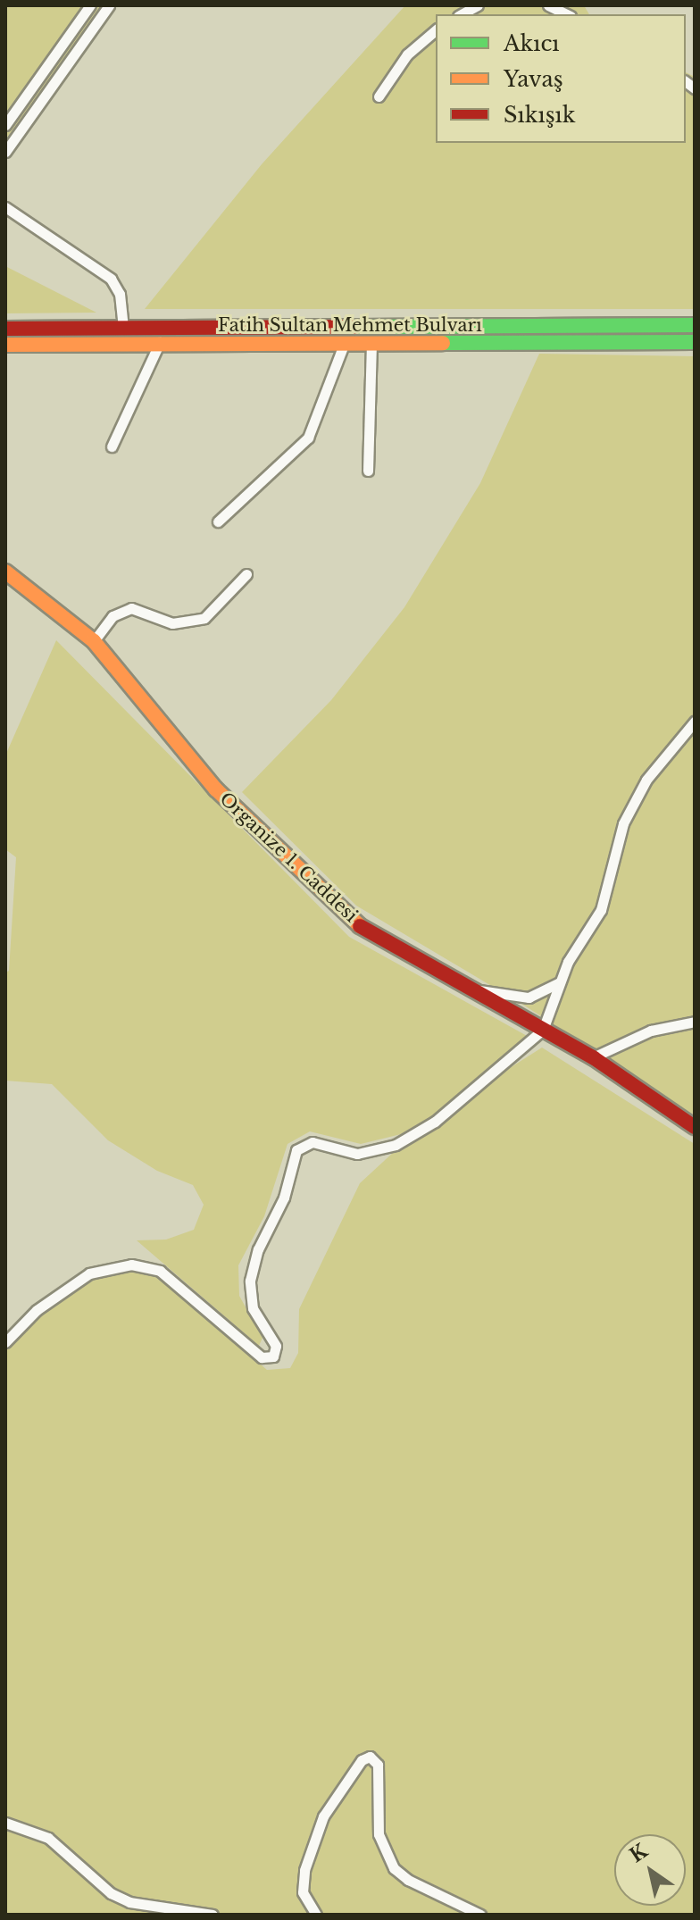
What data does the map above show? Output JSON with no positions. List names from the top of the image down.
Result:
{
  "streets": {
    "main road": ["Fatih Sultan Mehmet Bulvarı", "Organize 1. Caddesi"]
  },
  "legend": ["Akıcı", "Yavaş", "Sıkışık"],
  "north": "top left"
}
